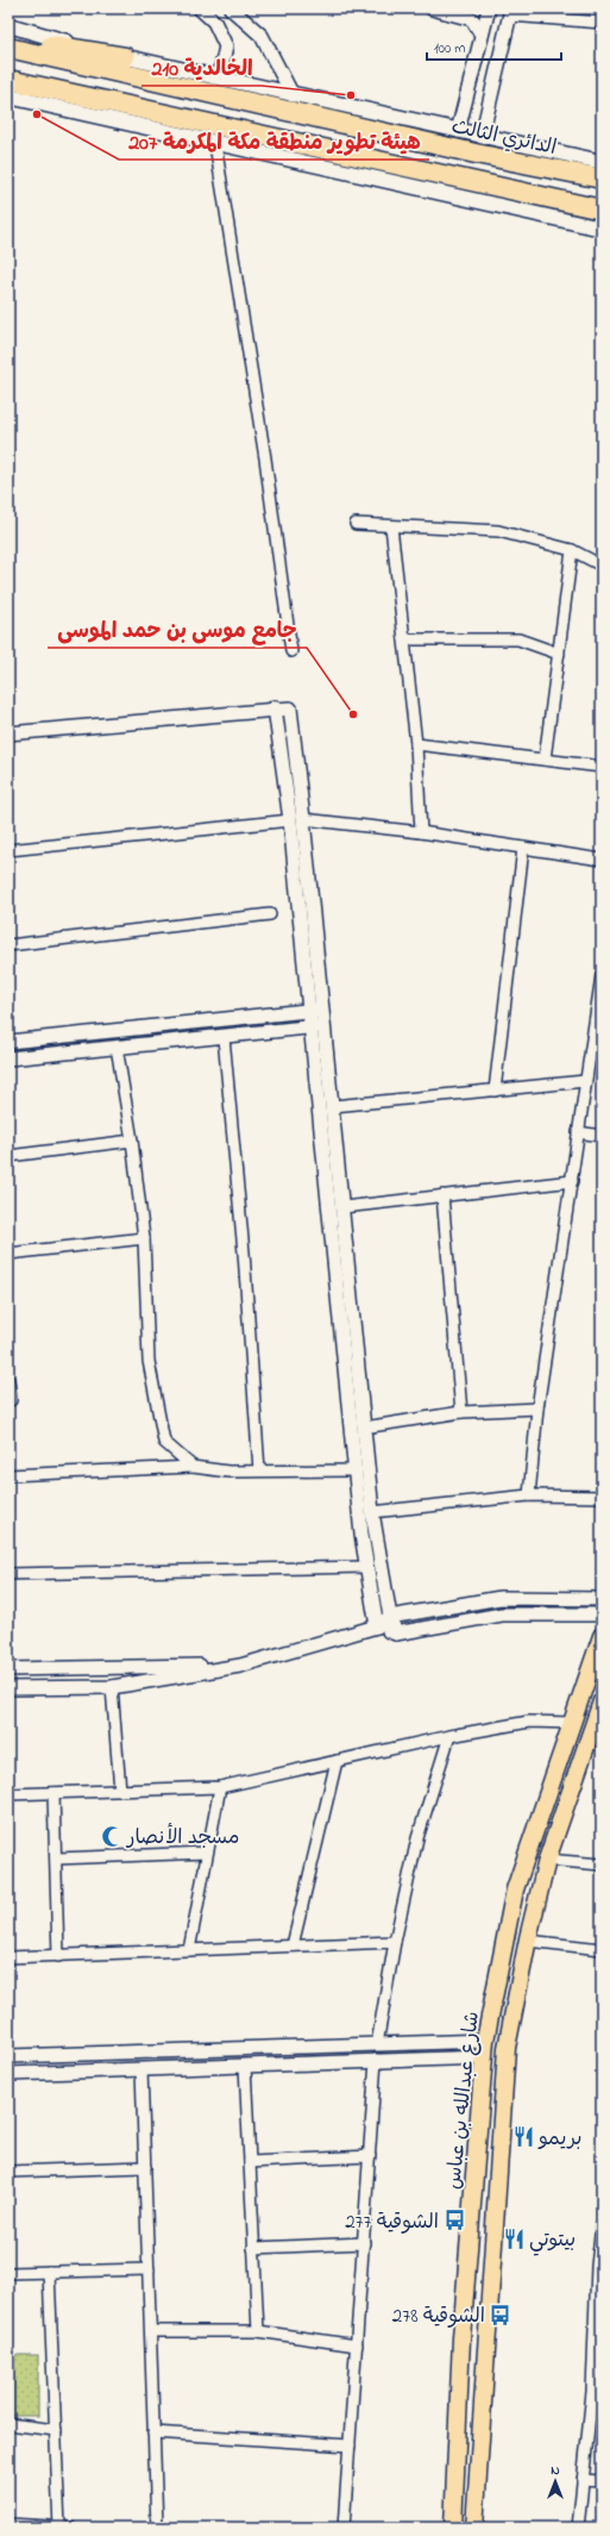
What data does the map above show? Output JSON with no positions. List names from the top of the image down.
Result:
{
  "streets": {
    "highway": ["الدائري الثالث"],
    "main road": ["شارع عبدالله بن عباس"]
  },
  "places": {
    "other": ["الخالدية 210", "هيئة تطوير منطقة مكة المكرمة 207", "جامع موسى بن حمد الموسى"],
    "mosque": ["مسجد الأنصار"],
    "restaurant": ["بريمو", "بيتوتي"],
    "bus stop": ["الشوقية 277", "الشوقية 278"]
  },
  "scale_bar": "100 m",
  "north": "top"
}
